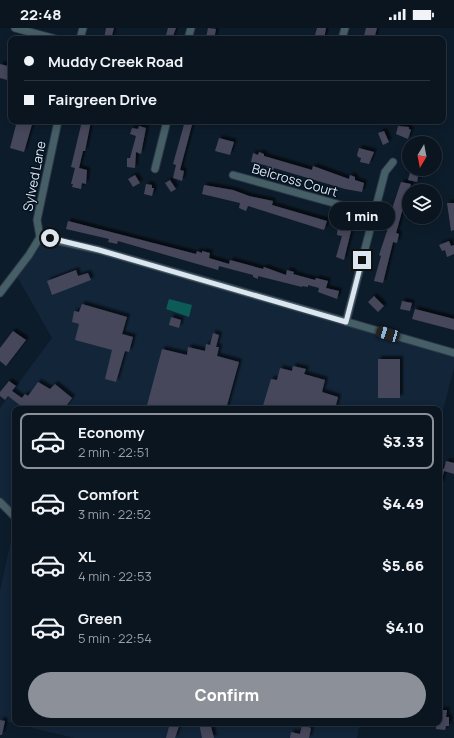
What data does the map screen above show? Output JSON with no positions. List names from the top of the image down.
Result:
{
  "streets": {
    "street": ["Sylved Lane", "Belcross Court"]
  },
  "north": "bottom",
  "page": {
    "status": "22:48",
    "banner": ["Muddy Creek Road", "Fairgreen Drive"],
    "bubble": "1 min",
    "list": [
      {
        "name": "Economy",
        "note": "2 min · 22:51",
        "value": "$3.33"
      },
      {
        "name": "Comfort",
        "note": "3 min · 22:52",
        "value": "$4.49"
      },
      {
        "name": "XL",
        "note": "4 min · 22:53",
        "value": "$5.66"
      },
      {
        "name": "Green",
        "note": "5 min · 22:54",
        "value": "$4.10"
      }
    ],
    "buttons": "Confirm"
  }
}
